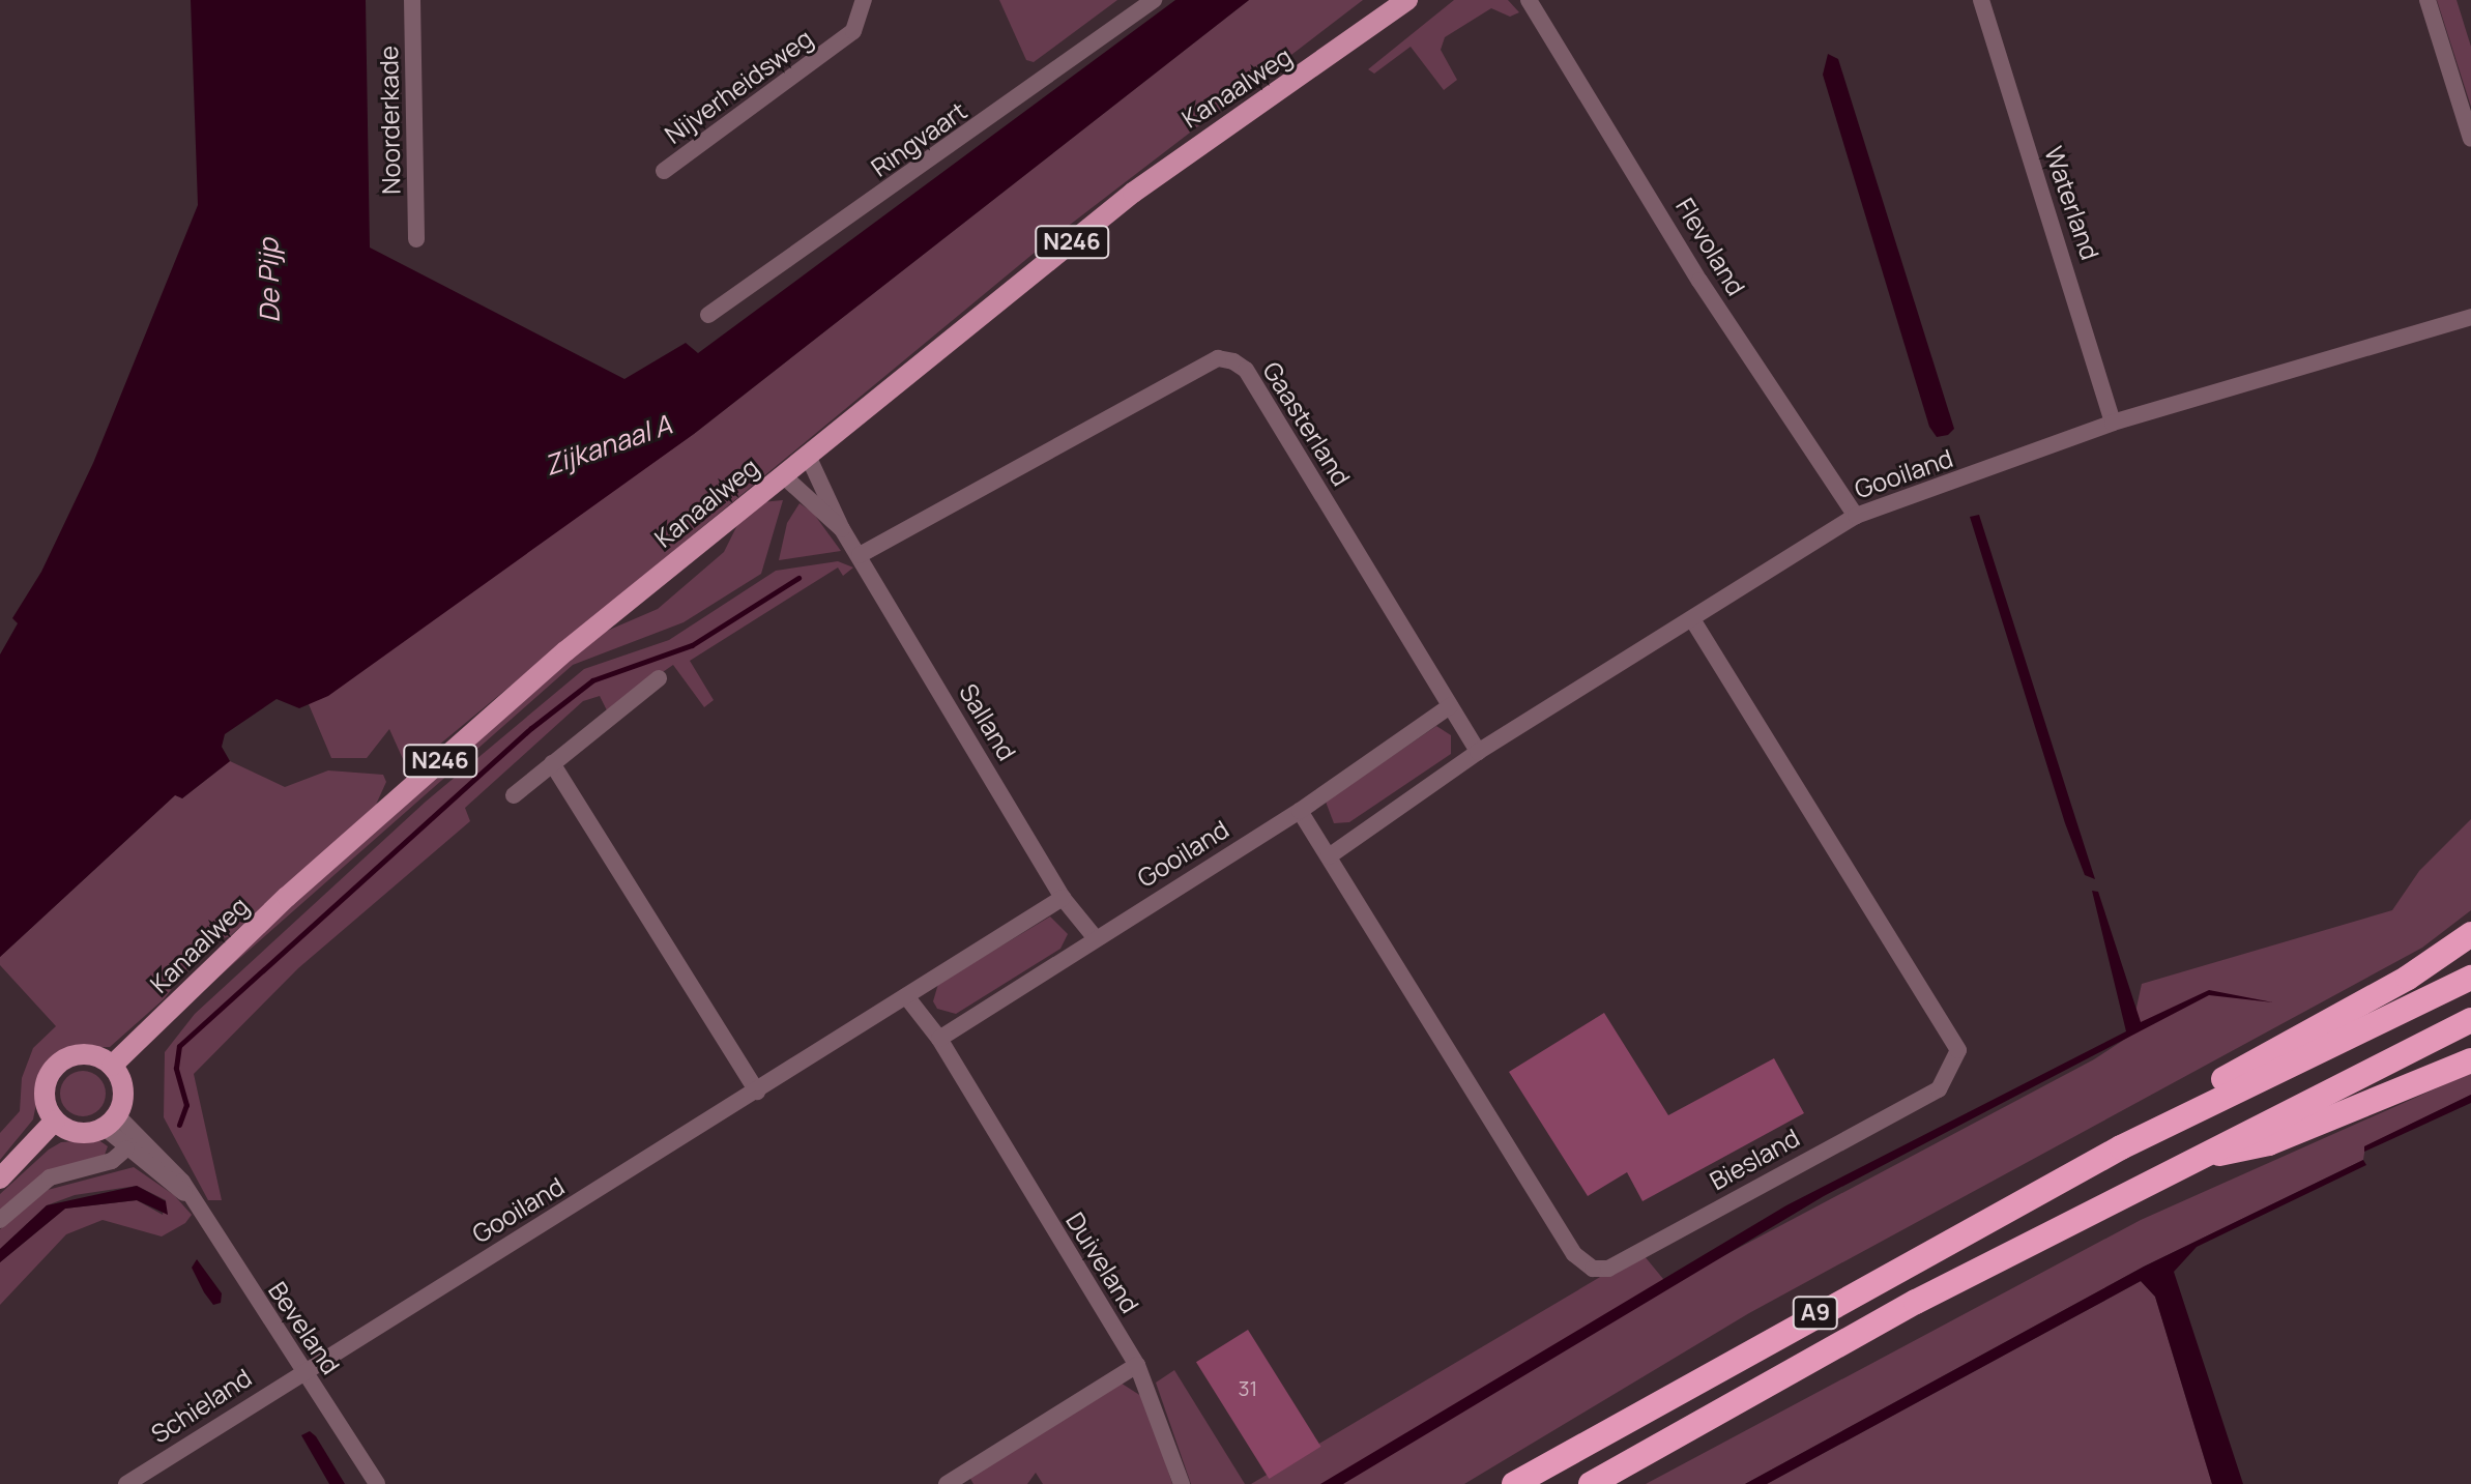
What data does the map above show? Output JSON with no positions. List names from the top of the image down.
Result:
{
  "streets": {
    "highway": ["A9"],
    "main road": ["Kanaalweg", "N246"],
    "street": [
      "Nijverheidsweg",
      "Noorderkade",
      "Ringvaart",
      "Waterland",
      "Flevoland",
      "Gaasterland",
      "Gooiland",
      "Salland",
      "Biesland",
      "Duiveland",
      "Beveland",
      "Schieland"
    ]
  },
  "crossings": [
    ["Kanaalweg", "Salland"],
    ["Kanaalweg", "Beveland"],
    ["Waterland", "Gooiland"],
    ["Flevoland", "Gooiland"],
    ["Gaasterland", "Gooiland"],
    ["Gaasterland", "Salland"],
    ["Gooiland", "Salland"],
    ["Gooiland", "Biesland"],
    ["Gooiland", "Duiveland"],
    ["Gooiland", "Beveland"],
    ["Gooiland", "Schieland"],
    ["Beveland", "Schieland"]
  ],
  "water": ["De Pijp", "Zijkanaal A"],
  "house_numbers": ["31"]
}
